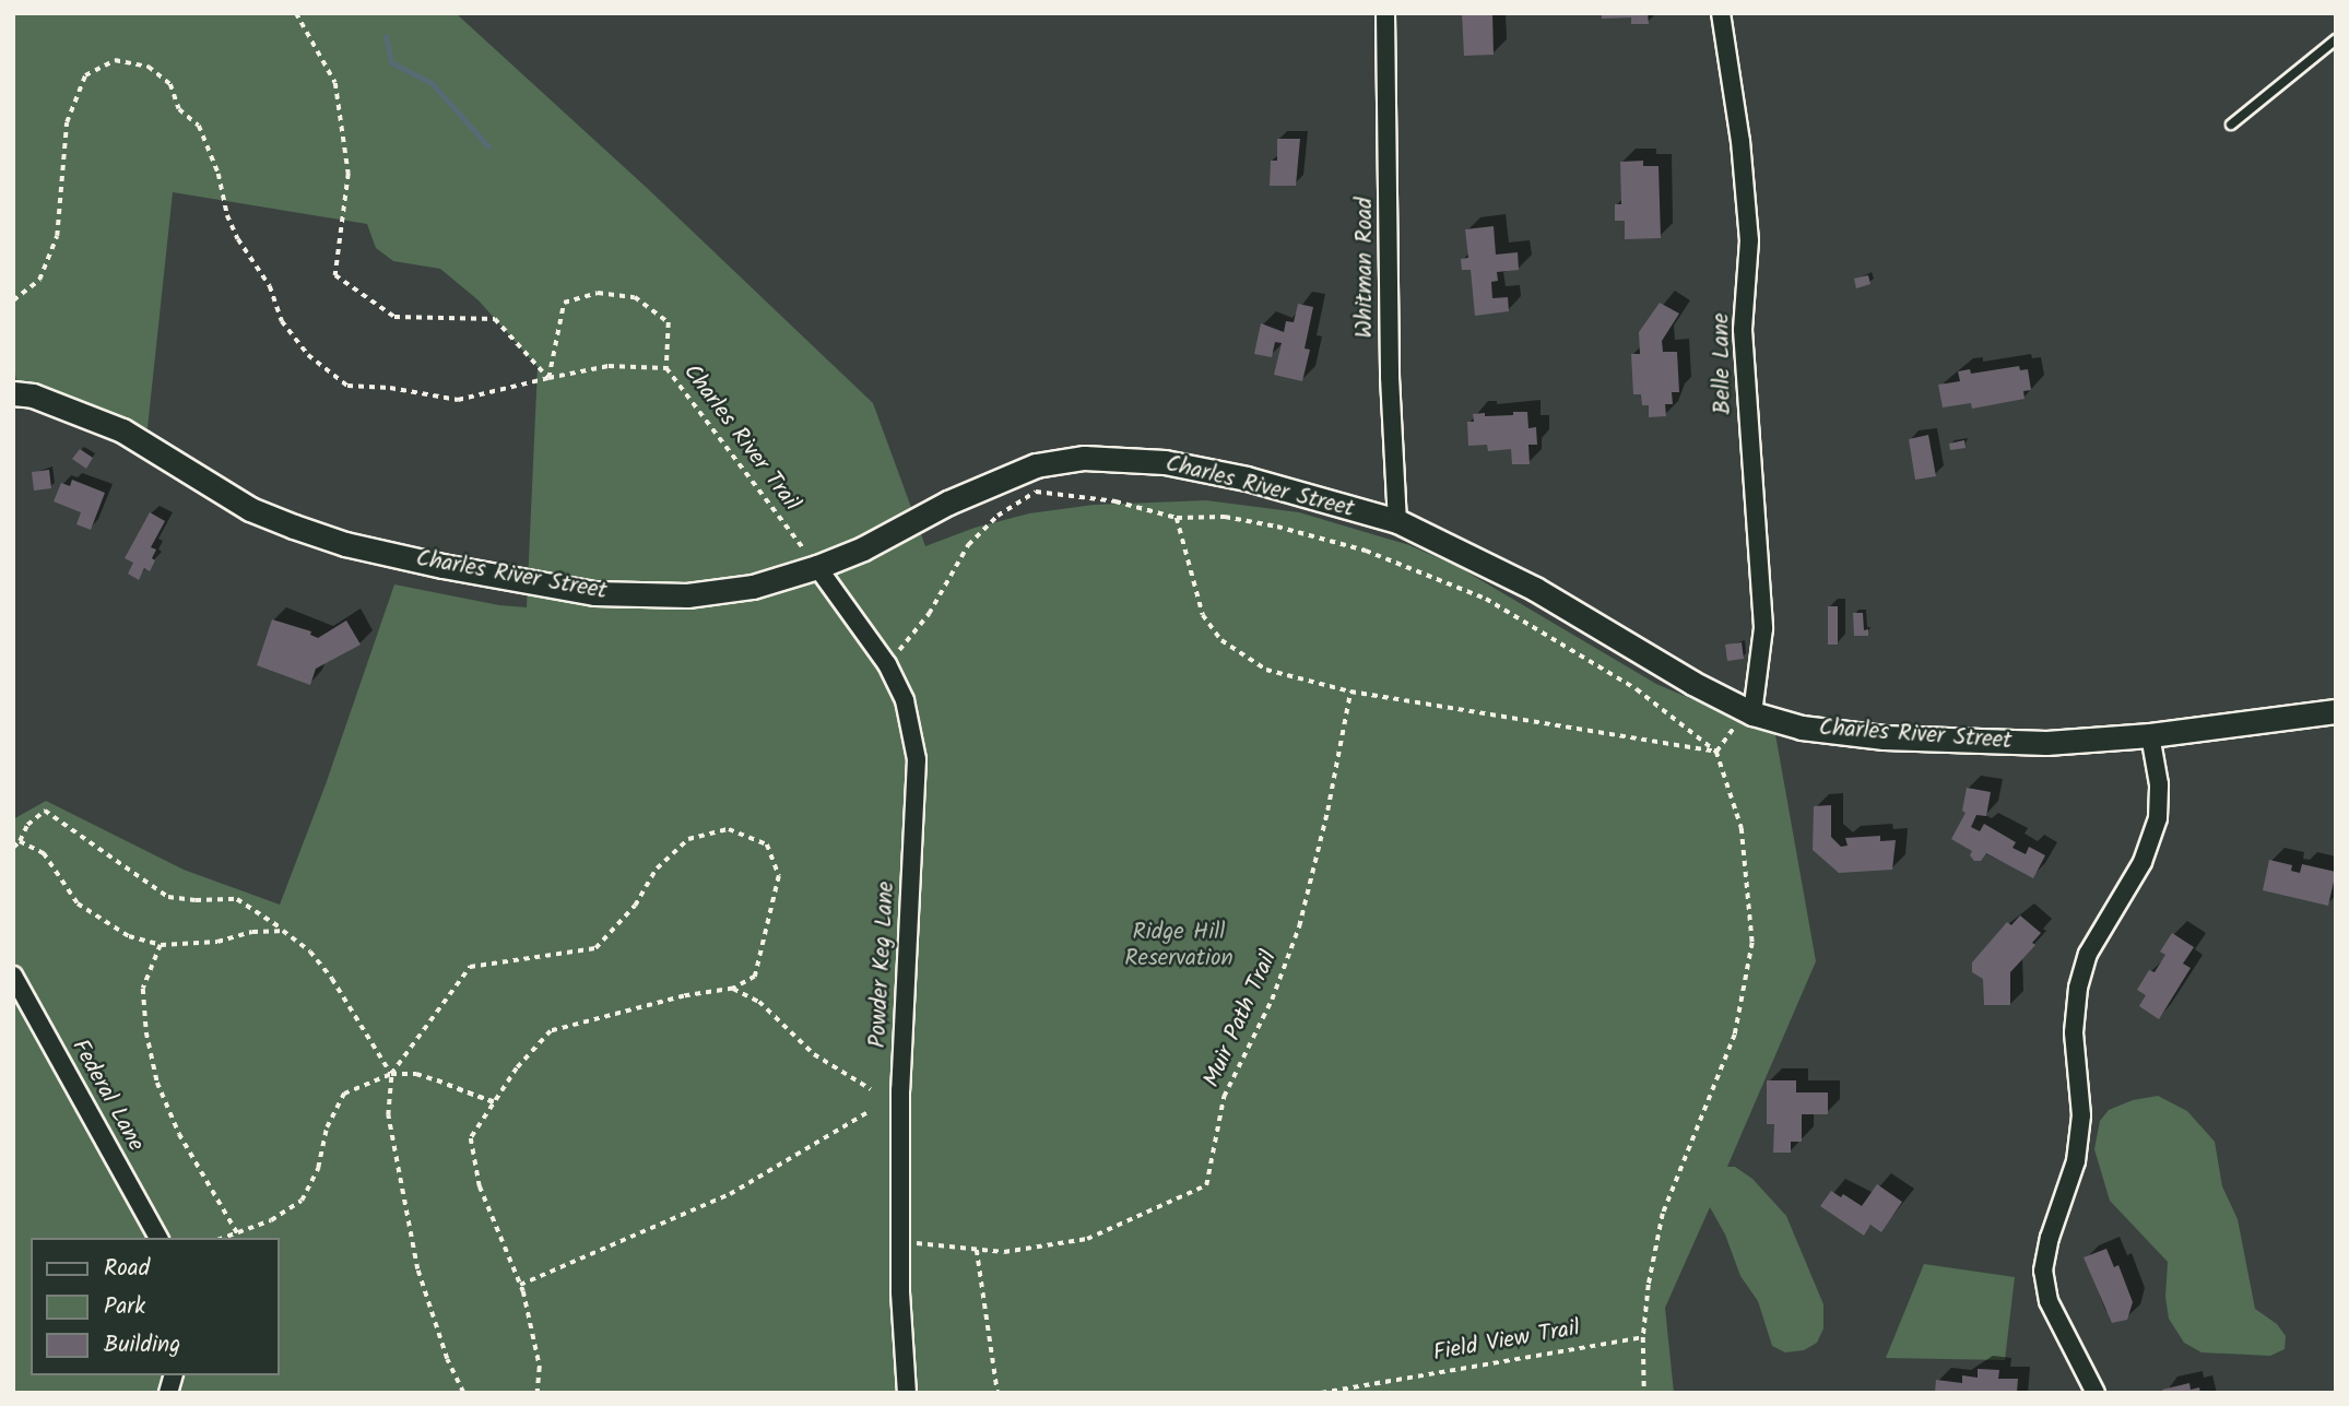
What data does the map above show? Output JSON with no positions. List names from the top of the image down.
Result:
{
  "streets": {
    "street": [
      "Whitman Road",
      "Belle Lane",
      "Charles River Street",
      "Powder Keg Lane",
      "Federal Lane"
    ],
    "path": ["Charles River Trail", "Muir Path Trail", "Field View Trail"]
  },
  "crossings": [
    ["Whitman Road", "Charles River Street"],
    ["Belle Lane", "Charles River Street"],
    ["Charles River Trail", "Charles River Street"],
    ["Charles River Trail", "Powder Keg Lane"],
    ["Charles River Street", "Powder Keg Lane"],
    ["Powder Keg Lane", "Muir Path Trail"]
  ],
  "parks": ["Ridge Hill Reservation"],
  "legend": ["Road", "Park", "Building"]
}
